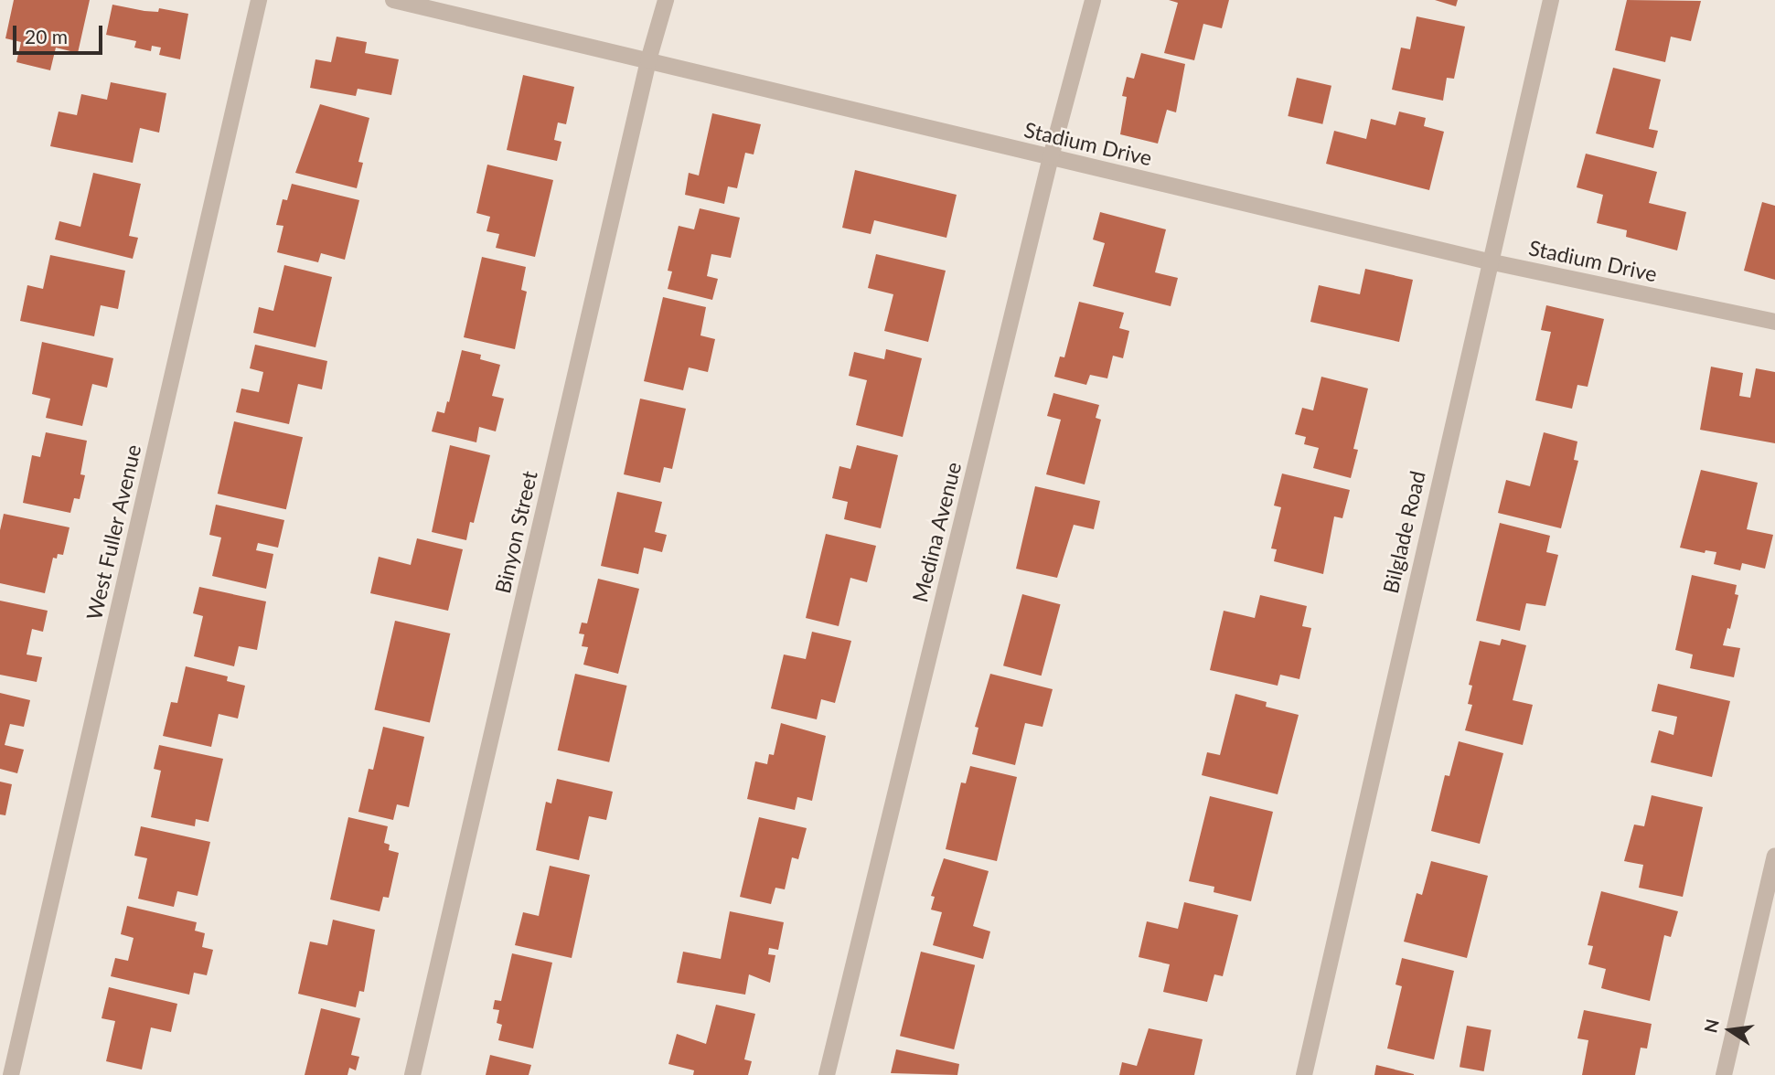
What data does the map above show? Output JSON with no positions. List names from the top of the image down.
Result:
{
  "streets": {
    "street": [
      "Stadium Drive",
      "West Fuller Avenue",
      "Binyon Street",
      "Medina Avenue",
      "Bilglade Road"
    ]
  },
  "crossings": [
    ["Stadium Drive", "Binyon Street"],
    ["Stadium Drive", "Medina Avenue"],
    ["Stadium Drive", "Bilglade Road"]
  ],
  "scale_bar": "20 m",
  "north": "left"
}
